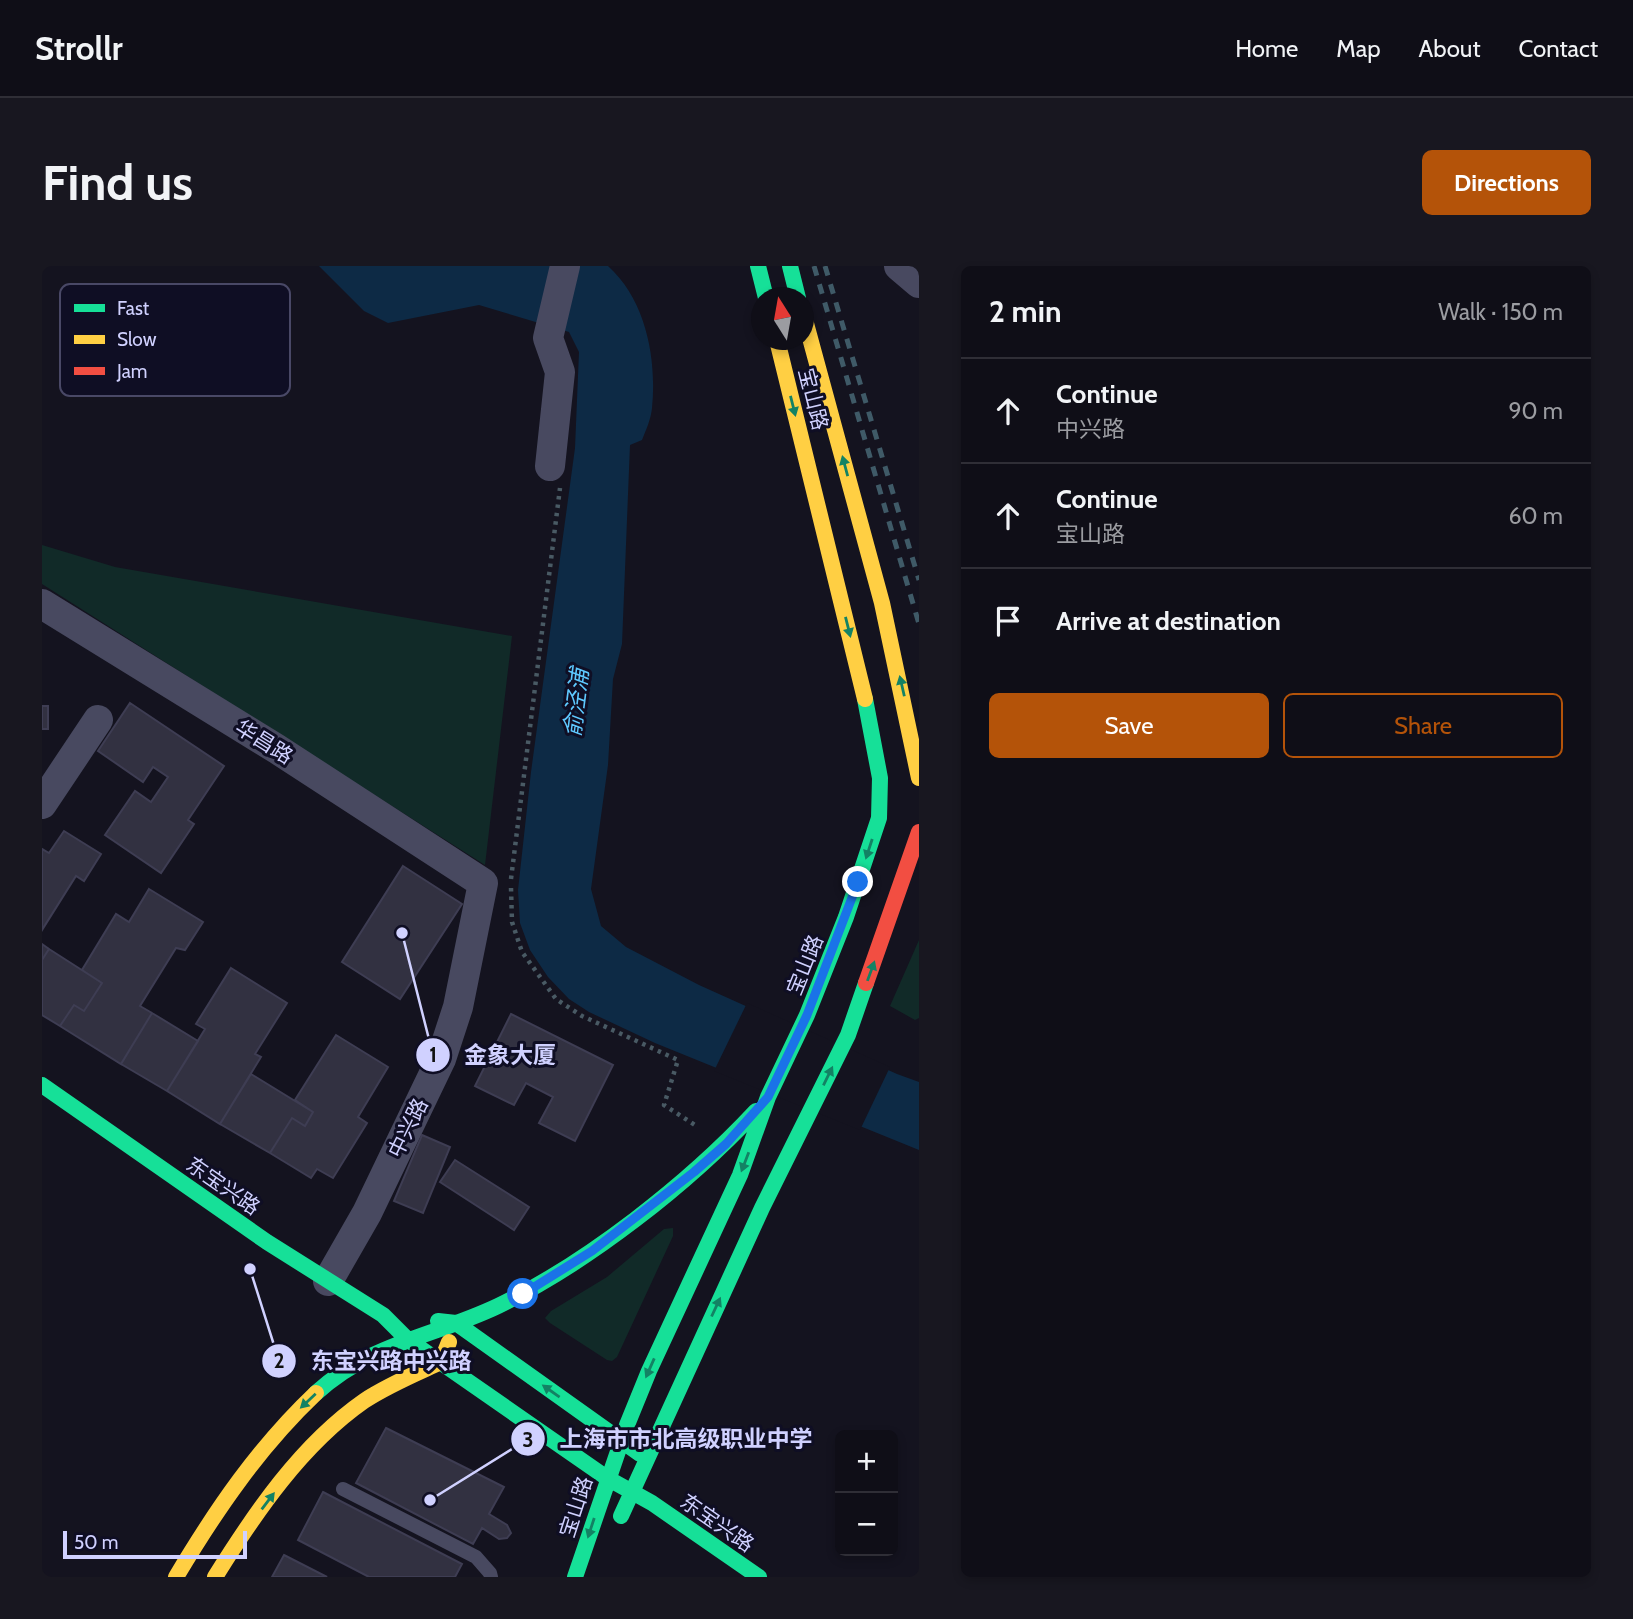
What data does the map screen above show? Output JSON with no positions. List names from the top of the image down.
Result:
{
  "streets": {
    "main road": ["宝山路", "东宝兴路"],
    "street": ["华昌路", "中兴路"]
  },
  "crossings": [
    ["宝山路", "东宝兴路"],
    ["华昌路", "中兴路"],
    ["中兴路", "东宝兴路"]
  ],
  "water": ["俞泾浦"],
  "places": ["金象大厦", "东宝兴路中兴路", "上海市市北高级职业中学"],
  "legend": ["Fast", "Slow", "Jam"],
  "scale_bar": "50 m",
  "north": "top",
  "page": {
    "header": "Strollr",
    "nav": [
      "Home",
      "Map",
      "About",
      "Contact"
    ],
    "buttons": [
      "Directions",
      ["Save", "Share"]
    ],
    "title": "Find us",
    "heading": ["2 min", "Walk · 150 m"],
    "list": [
      ["Continue", "中兴路", "90 m"],
      ["Continue", "宝山路", "60 m"],
      "Arrive at destination"
    ],
    "map_buttons": ["+", "−"],
    "scale": "50 m"
  }
}
